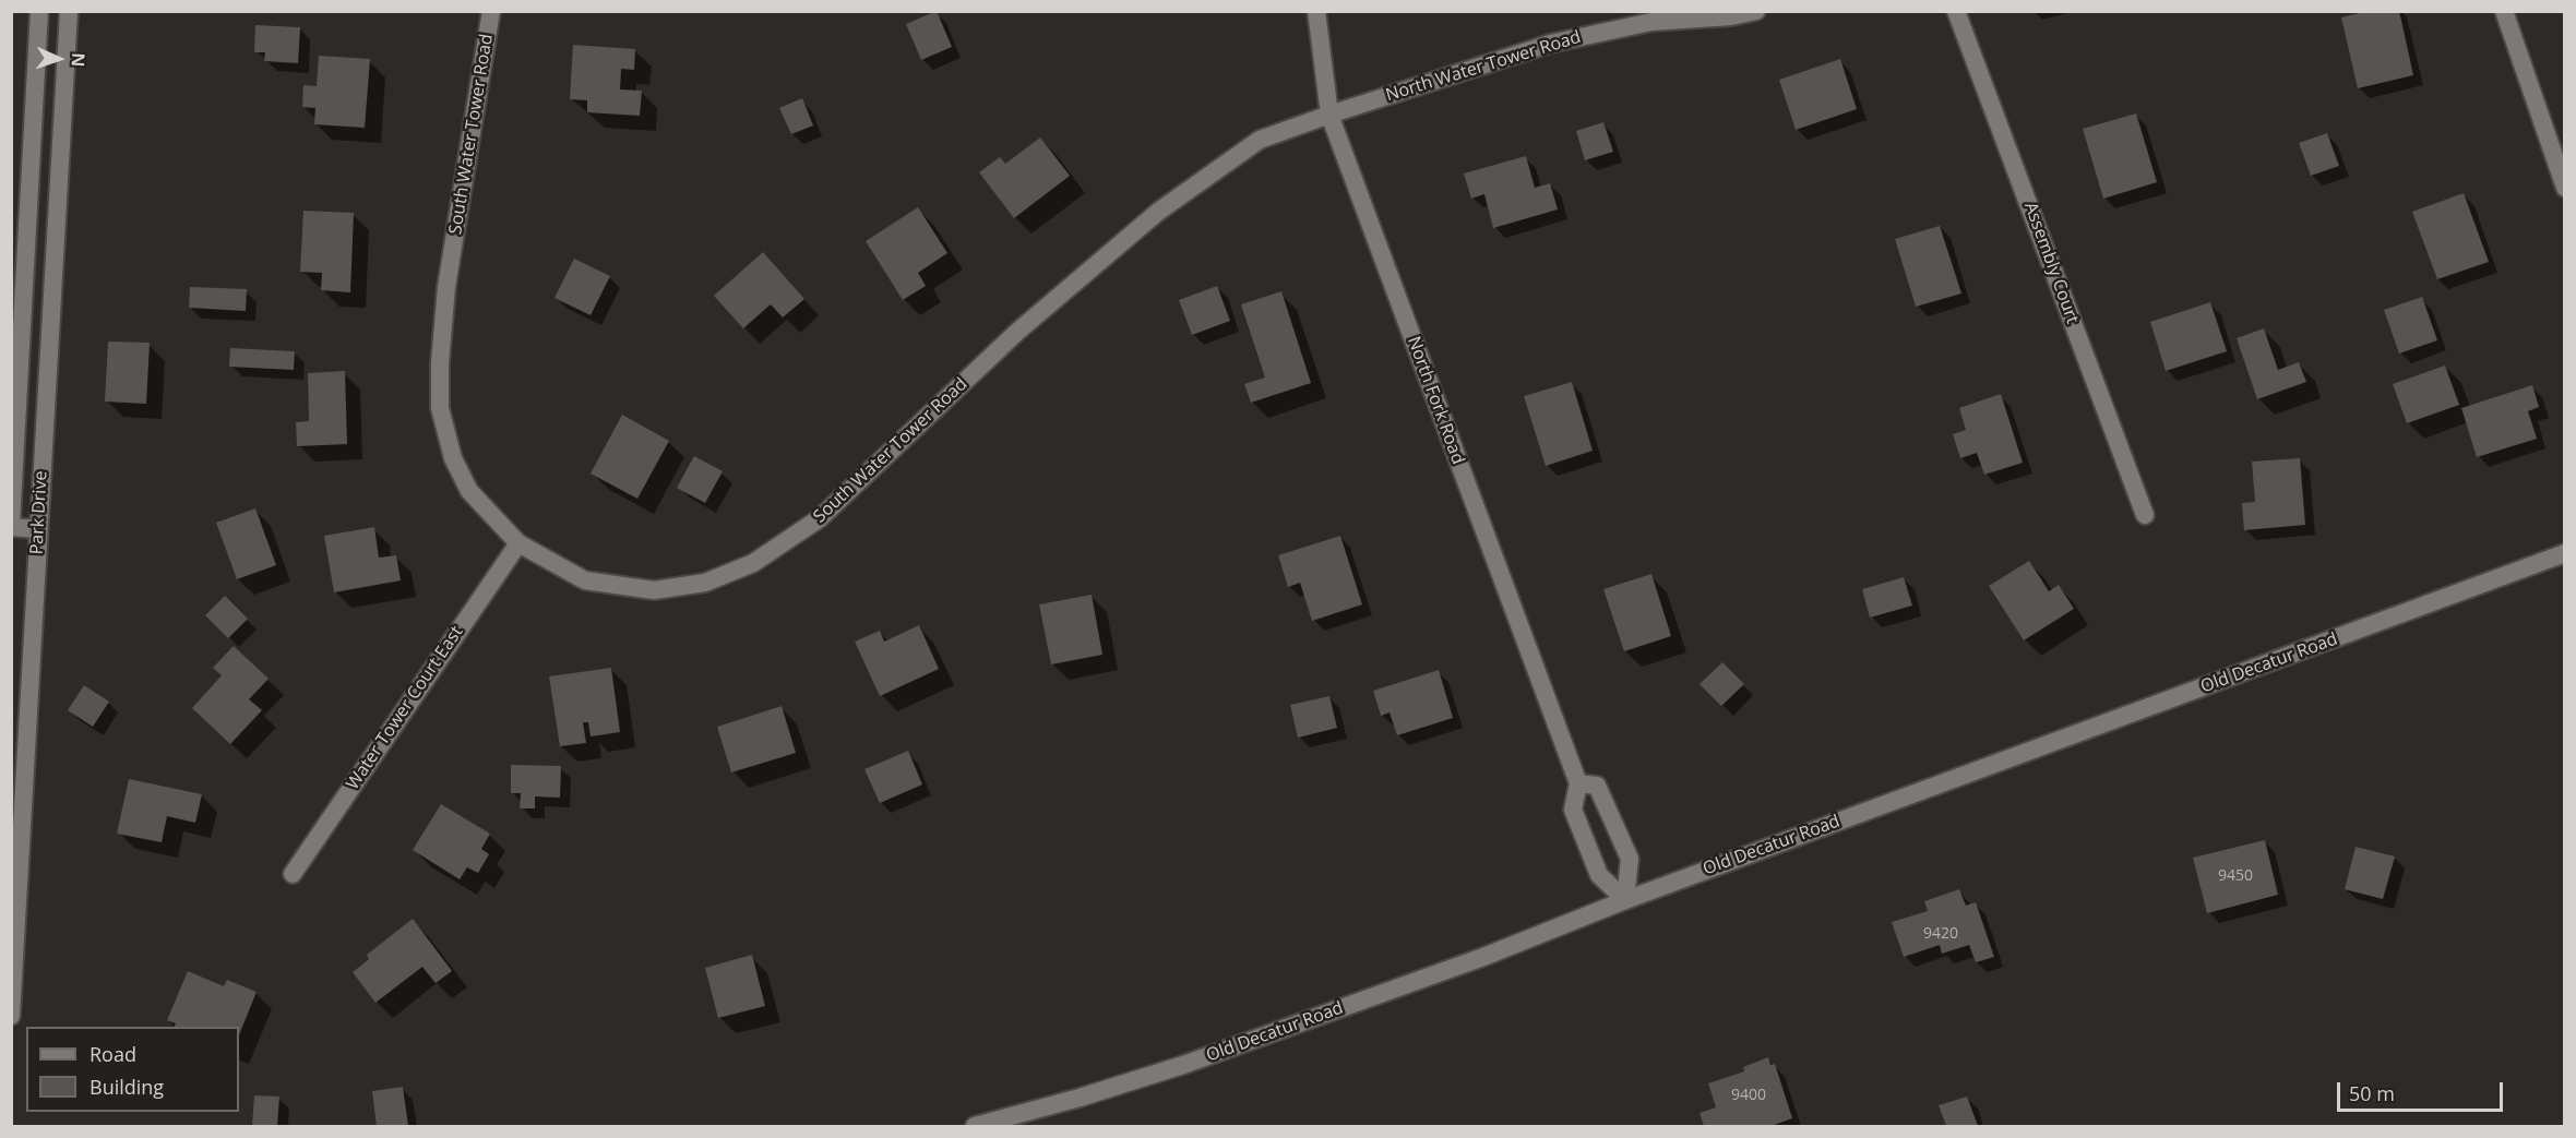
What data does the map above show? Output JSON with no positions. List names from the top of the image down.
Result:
{
  "streets": {
    "street": [
      "North Water Tower Road",
      "South Water Tower Road",
      "Assembly Court",
      "North Fork Road",
      "Park Drive",
      "Old Decatur Road",
      "Water Tower Court East"
    ]
  },
  "crossings": [
    ["North Water Tower Road", "South Water Tower Road"],
    ["North Water Tower Road", "North Fork Road"],
    ["South Water Tower Road", "North Fork Road"],
    ["South Water Tower Road", "Water Tower Court East"],
    ["North Fork Road", "Old Decatur Road"]
  ],
  "house_numbers": ["9450", "9420", "9400"],
  "legend": ["Road", "Building"],
  "scale_bar": "50 m",
  "north": "right"
}
